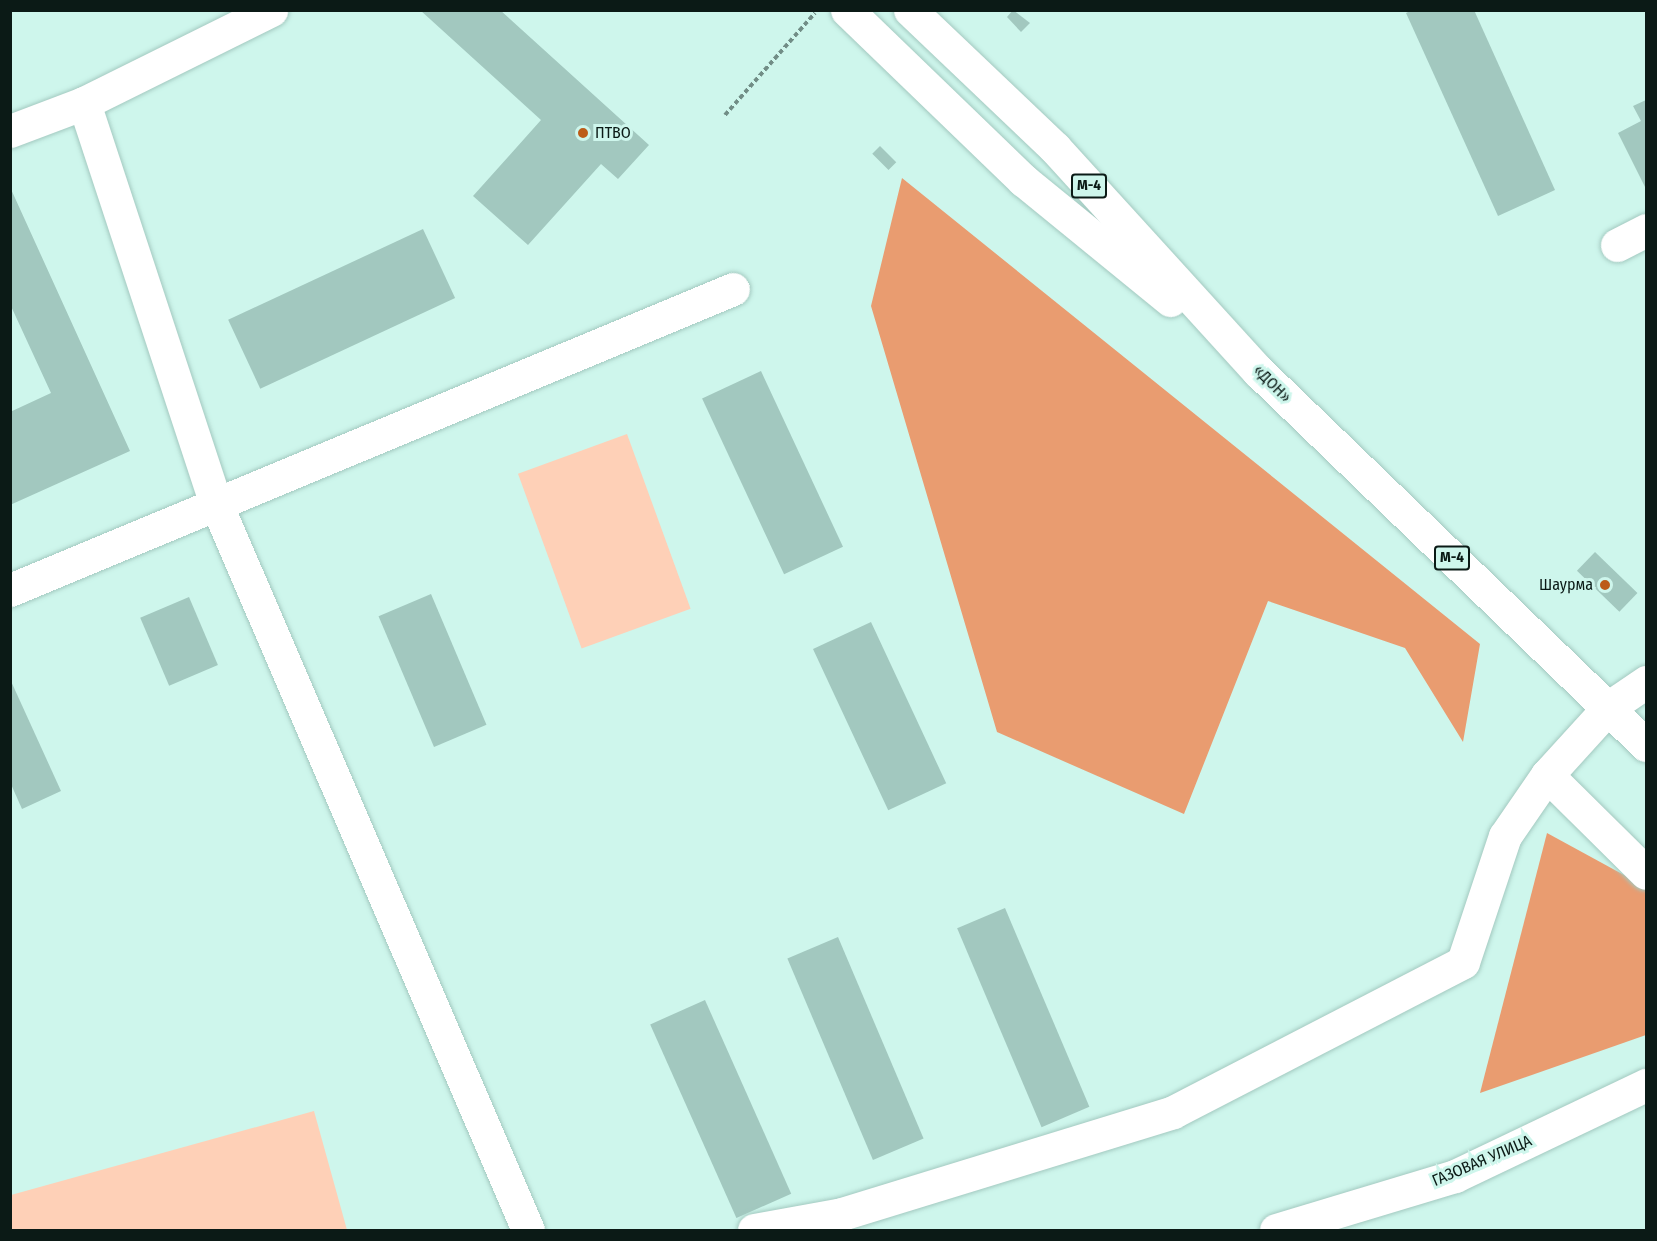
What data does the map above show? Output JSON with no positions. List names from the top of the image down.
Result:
{
  "streets": {
    "street": ["М-4", "«ДОН»", "ГАЗОВАЯ УЛИЦА"]
  },
  "places": ["ПТВО", "Шаурма"]
}
